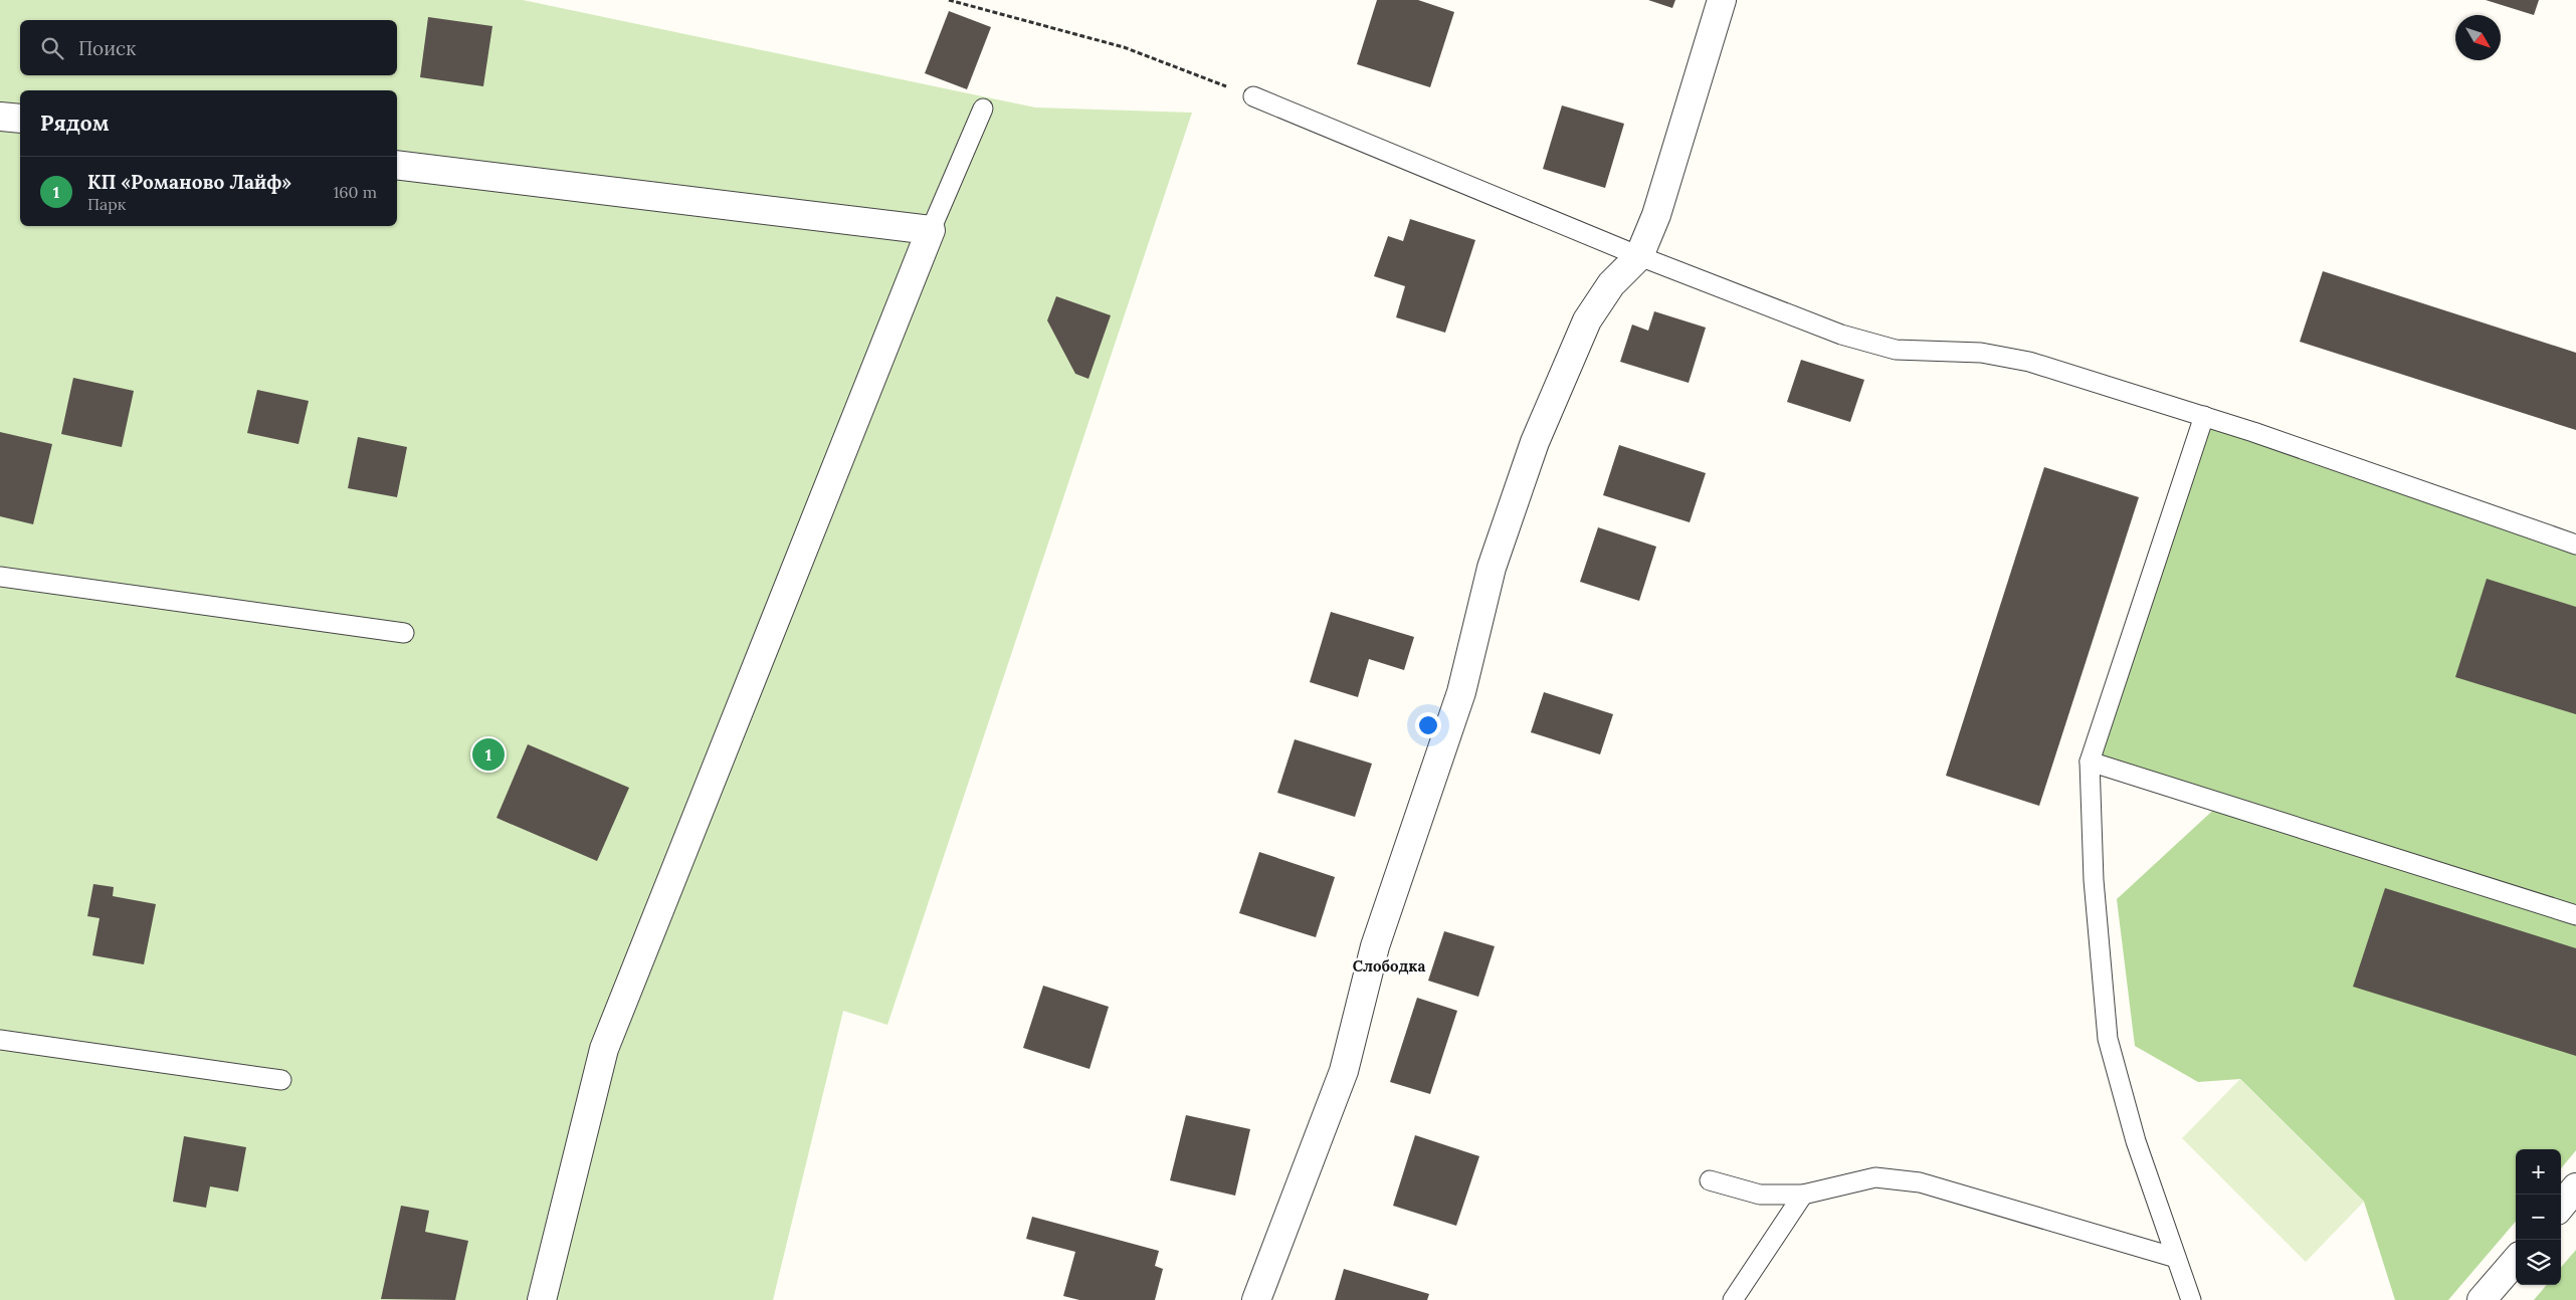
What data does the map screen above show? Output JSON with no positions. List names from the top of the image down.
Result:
{
  "districts": ["Слободка"],
  "north": "bottom right",
  "page": {
    "search": "Поиск",
    "heading": "Рядом",
    "list": [
      {
        "mark": "1",
        "name": "КП «Романово Лайф»",
        "note": "Парк",
        "value": "160 m"
      }
    ],
    "pins": "1",
    "map_buttons": ["+", "−"]
  }
}
